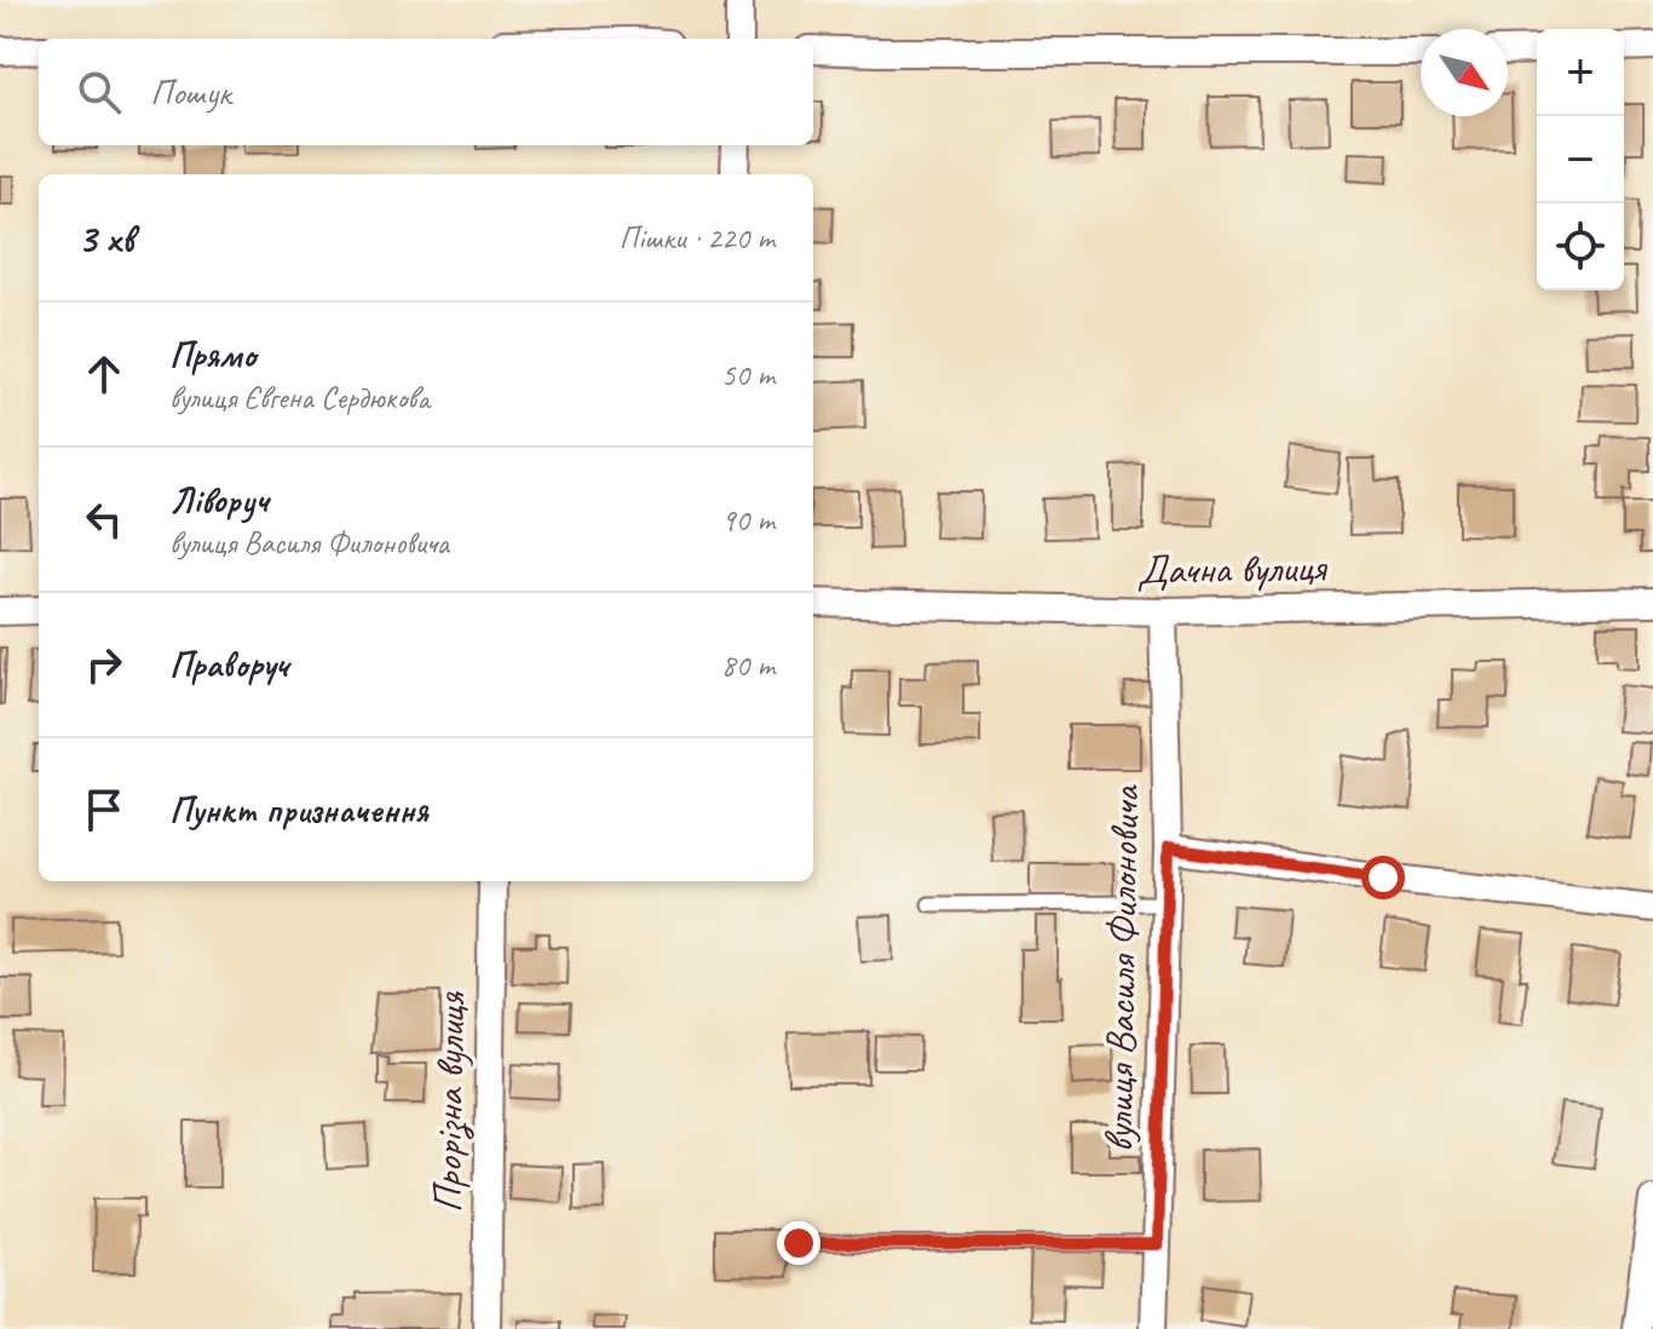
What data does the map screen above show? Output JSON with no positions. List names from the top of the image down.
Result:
{
  "streets": {
    "street": ["Дачна вулиця", "вулиця Василя Филоновича", "Прорізна вулиця"]
  },
  "crossings": [
    ["Дачна вулиця", "вулиця Василя Филоновича"]
  ],
  "north": "bottom right",
  "page": {
    "map_buttons": ["+", "−"],
    "search": "Пошук",
    "heading": ["3 хв", "Пішки · 220 m"],
    "list": [
      ["Прямо", "вулиця Євгена Сердюкова", "50 m"],
      ["Ліворуч", "вулиця Василя Филоновича", "90 m"],
      ["Праворуч", "80 m"],
      "Пункт призначення"
    ]
  }
}
